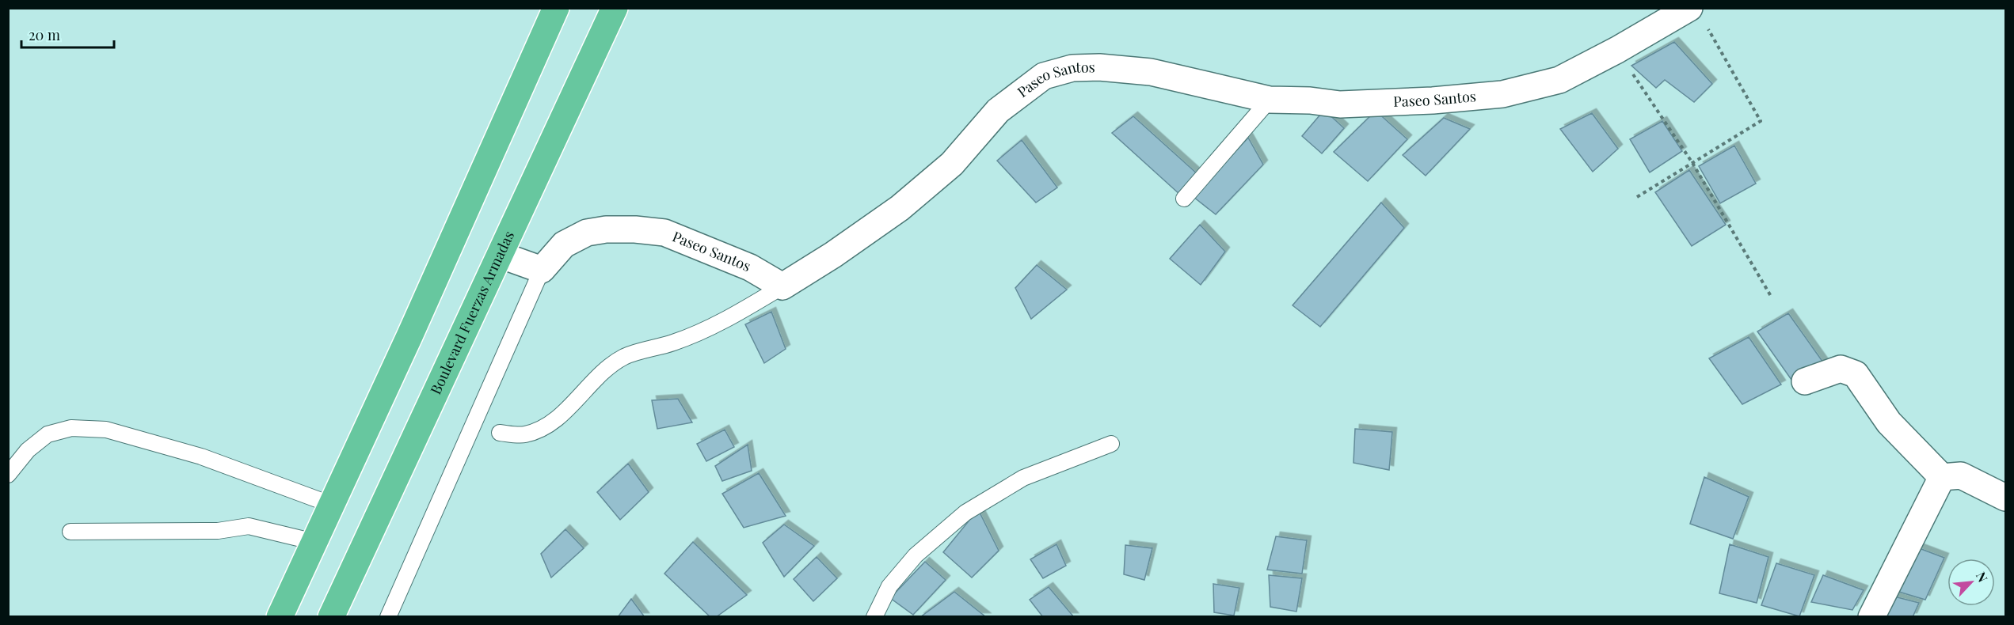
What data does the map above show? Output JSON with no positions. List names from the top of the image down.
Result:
{
  "streets": {
    "highway": ["Boulevard Fuerzas Armadas"],
    "street": ["Paseo Santos"]
  },
  "scale_bar": "20 m",
  "north": "top right"
}
